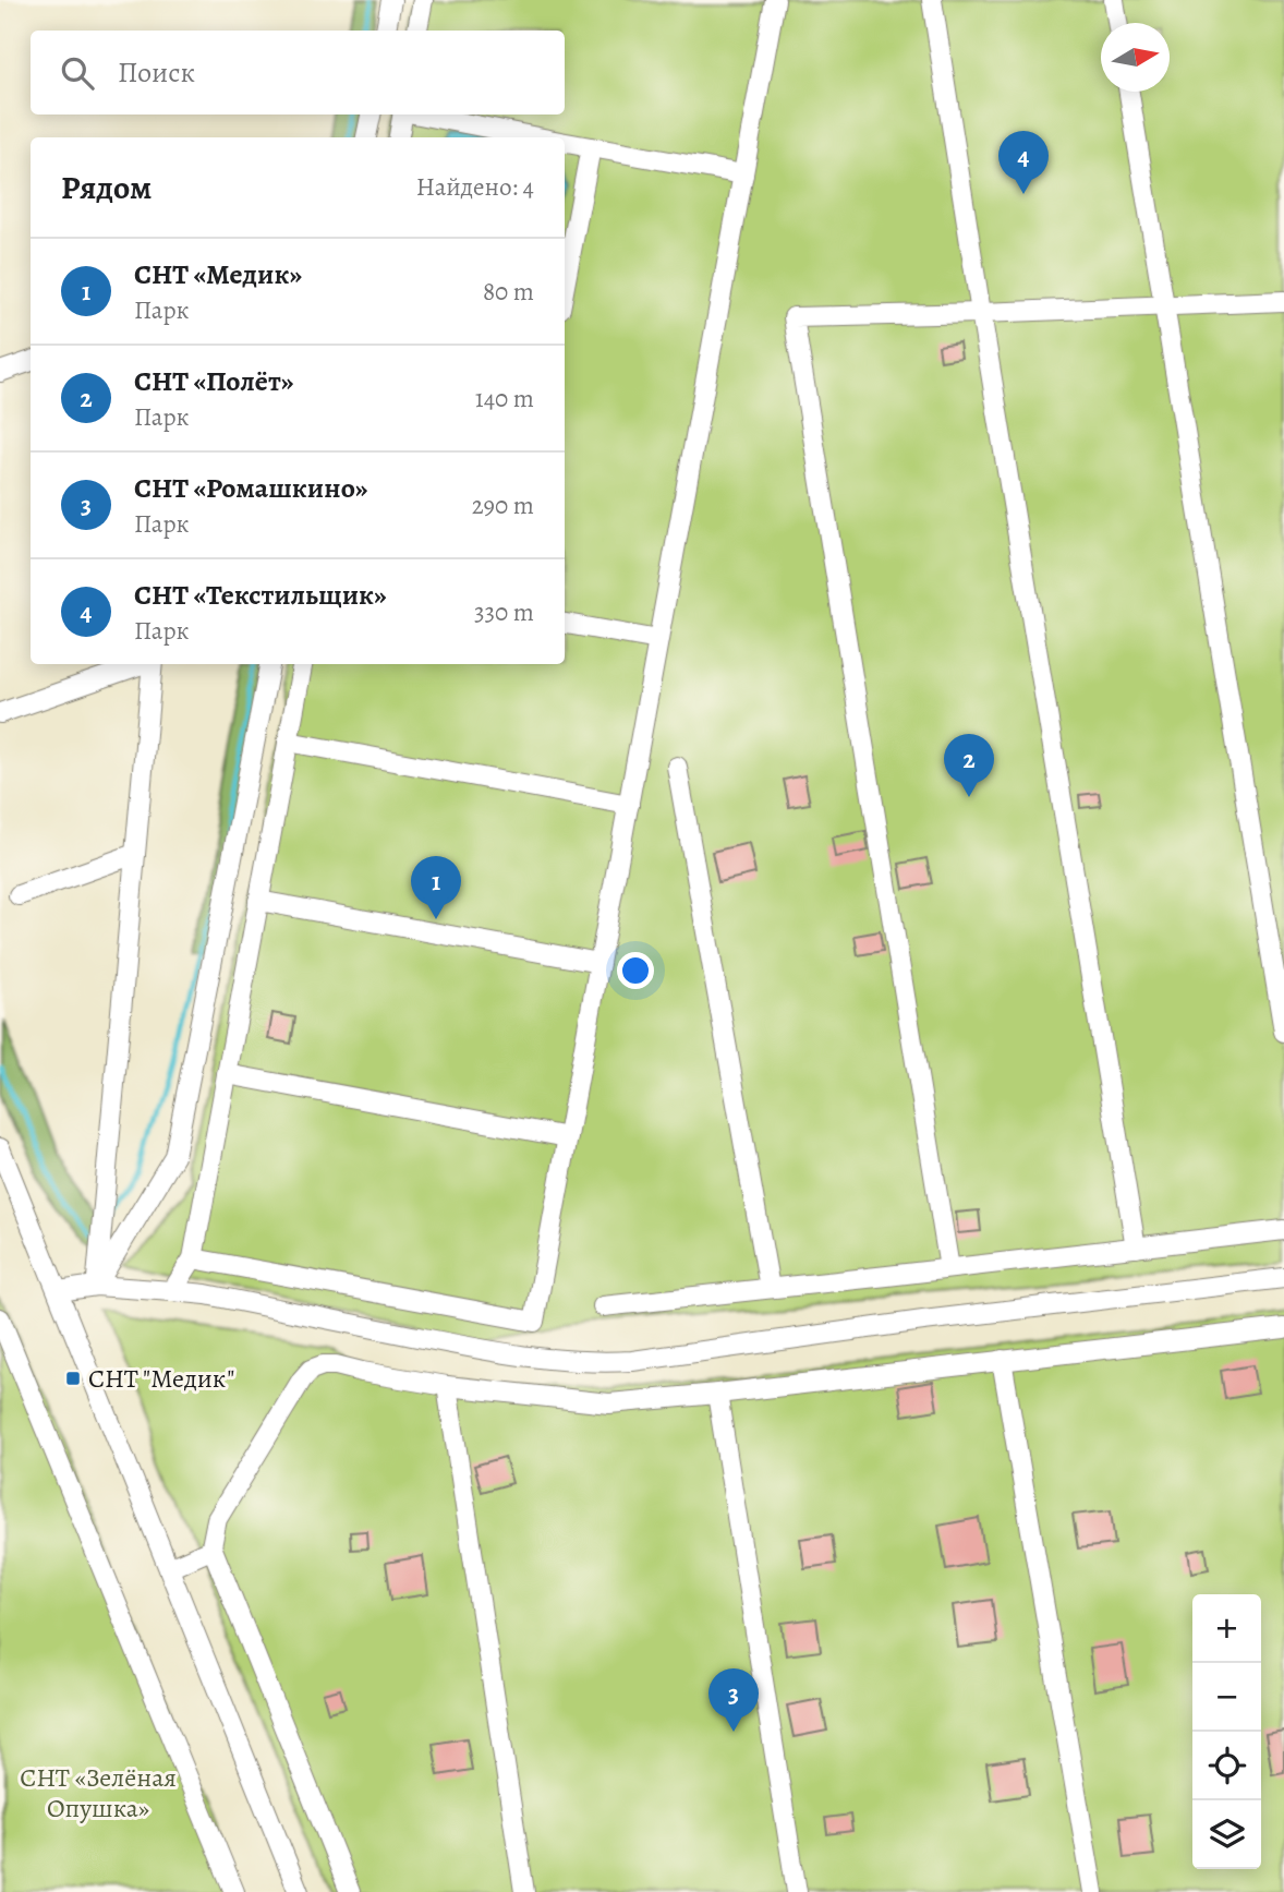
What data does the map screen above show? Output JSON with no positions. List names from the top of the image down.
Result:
{
  "parks": ["СНТ «Зелёная Опушка»"],
  "places": {
    "transit": ["СНТ \"Медик\""]
  },
  "north": "right",
  "page": {
    "search": "Поиск",
    "pins": [
      "4",
      "2",
      "1",
      "3"
    ],
    "heading": ["Рядом", "Найдено: 4"],
    "list": [
      {
        "mark": "1",
        "name": "СНТ «Медик»",
        "note": "Парк",
        "value": "80 m"
      },
      {
        "mark": "2",
        "name": "СНТ «Полёт»",
        "note": "Парк",
        "value": "140 m"
      },
      {
        "mark": "3",
        "name": "СНТ «Ромашкино»",
        "note": "Парк",
        "value": "290 m"
      },
      {
        "mark": "4",
        "name": "СНТ «Текстильщик»",
        "note": "Парк",
        "value": "330 m"
      }
    ],
    "map_buttons": ["+", "−"]
  }
}
